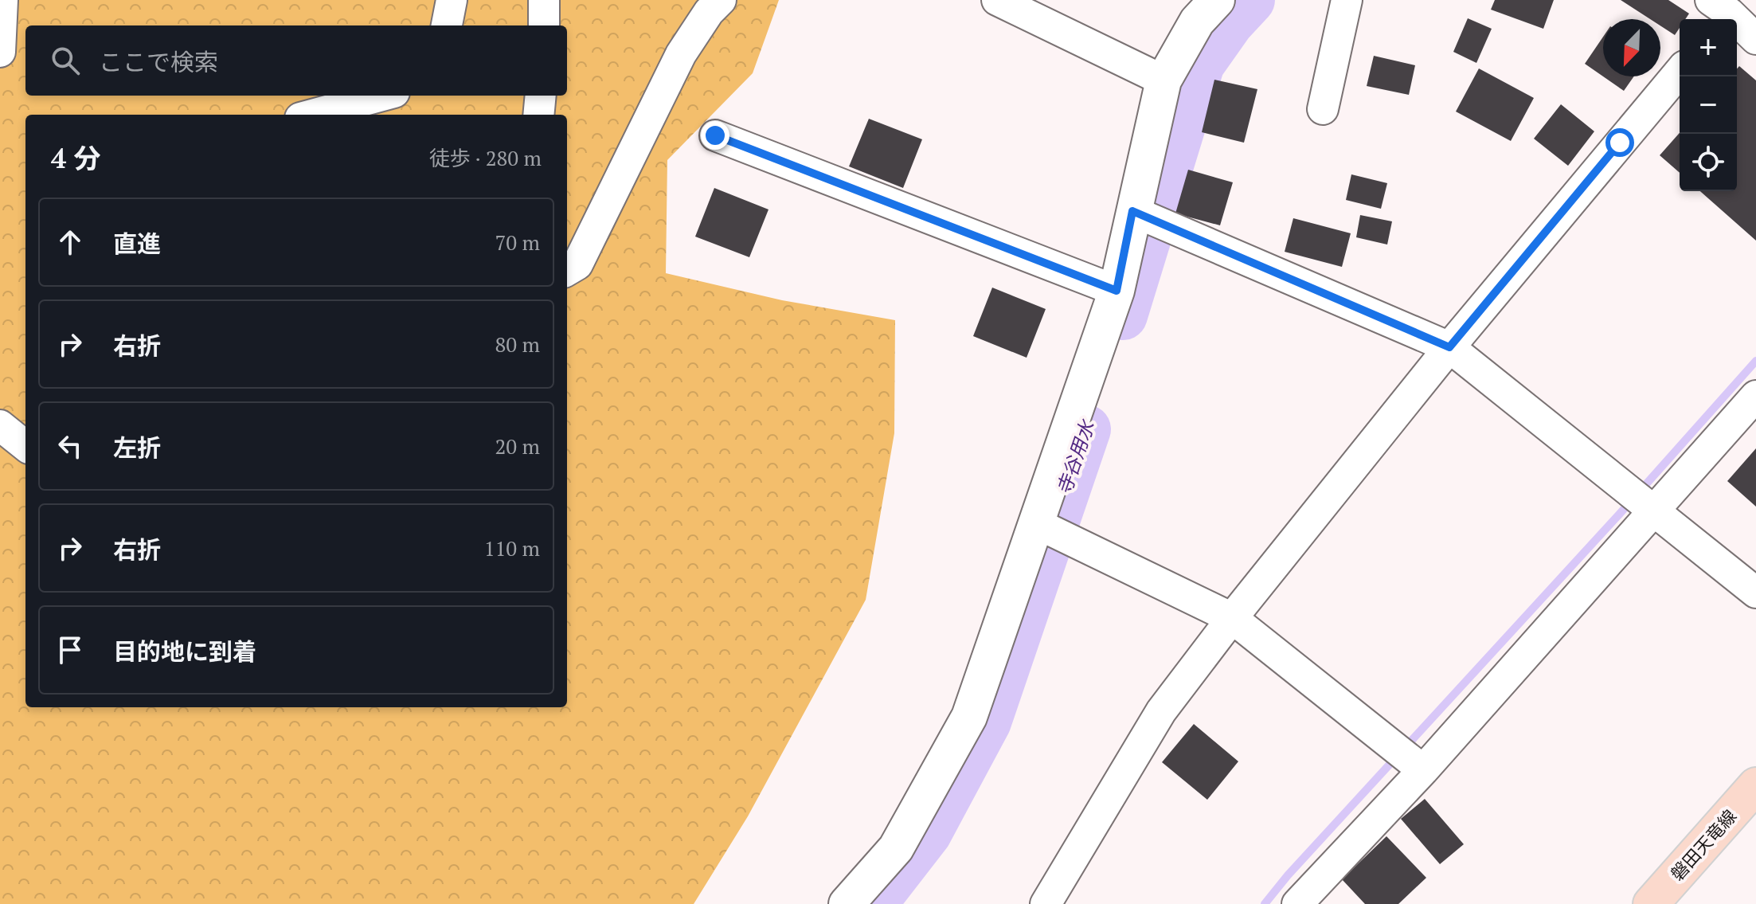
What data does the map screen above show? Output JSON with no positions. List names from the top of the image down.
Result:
{
  "streets": {
    "main road": ["磐田天竜線"]
  },
  "water": ["寺谷用水"],
  "north": "bottom left",
  "page": {
    "map_buttons": ["+", "−"],
    "search": "ここで検索",
    "heading": ["4 分", "徒歩 · 280 m"],
    "list": [
      ["直進", "70 m"],
      ["右折", "80 m"],
      ["左折", "20 m"],
      ["右折", "110 m"],
      "目的地に到着"
    ]
  }
}
